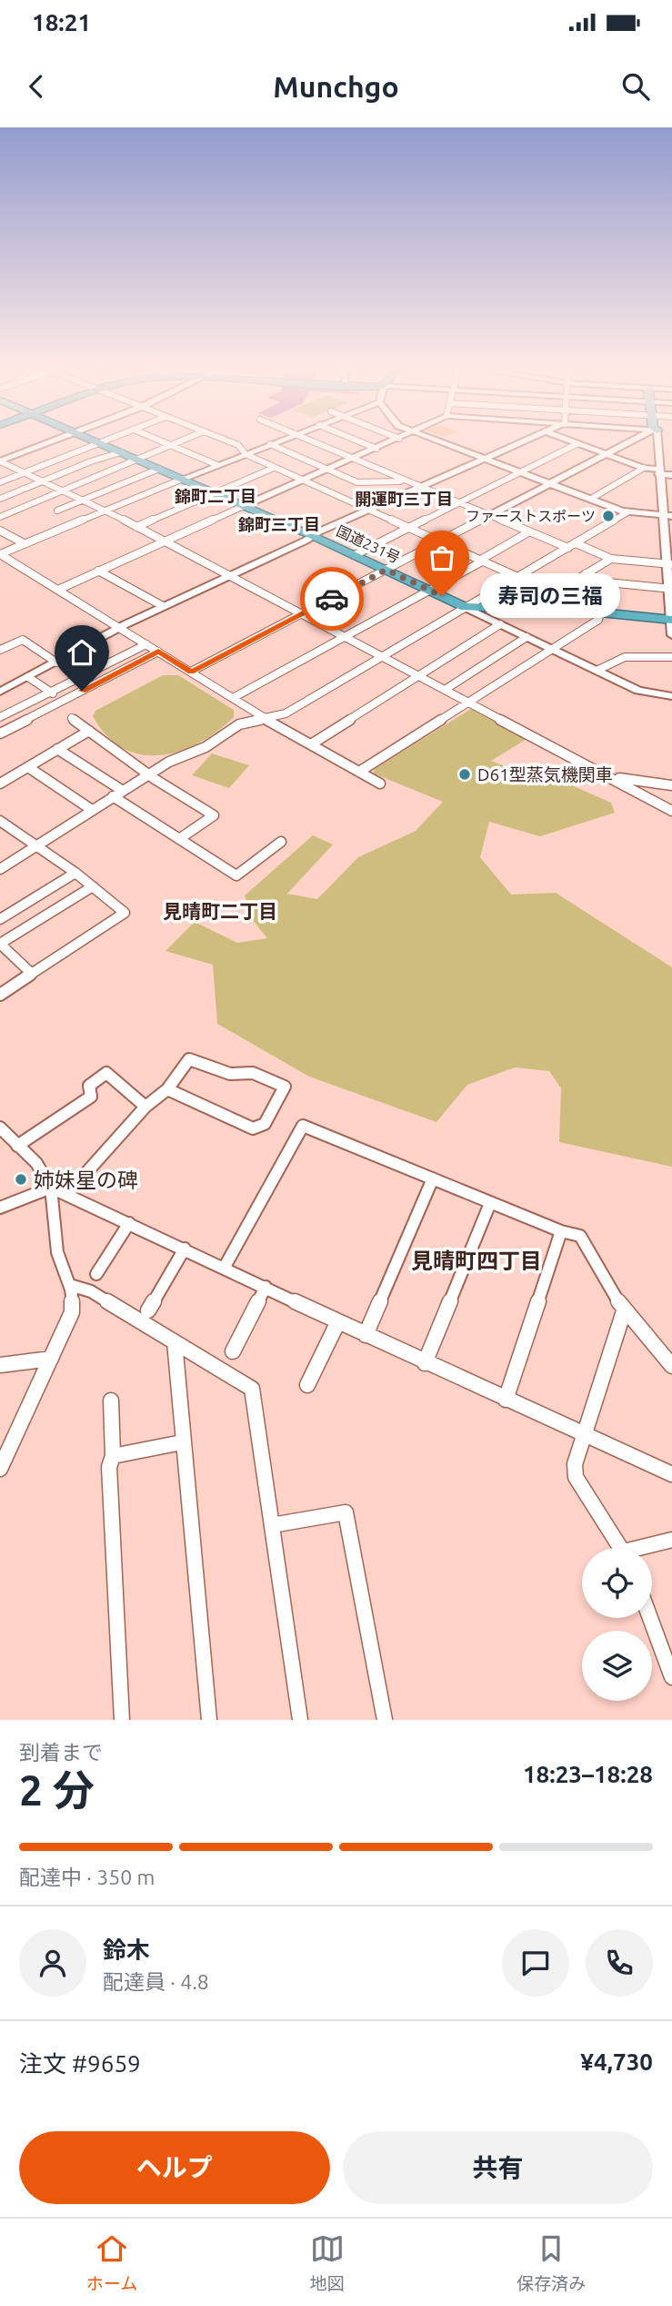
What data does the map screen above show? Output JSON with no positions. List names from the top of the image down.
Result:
{
  "streets": {
    "highway": ["国道231号"]
  },
  "districts": [
    "錦町二丁目",
    "開運町三丁目",
    "錦町三丁目",
    "見晴町二丁目",
    "見晴町四丁目"
  ],
  "places": [
    "ファーストスポーツ",
    "寿司の三福",
    "D61型蒸気機関車",
    "姉妹星の碑"
  ],
  "page": {
    "status": "18:21",
    "header": "Munchgo",
    "bubble": "寿司の三福",
    "heading": ["2 分", "到着まで", "18:23–18:28"],
    "panel": [
      "鈴木",
      "配達員 · 4.8",
      "注文 #9659",
      "¥4,730"
    ],
    "bar": "配達中 · 350 m",
    "buttons": ["ヘルプ", "共有"],
    "tabs": ["ホーム", "地図", "保存済み"]
  }
}
